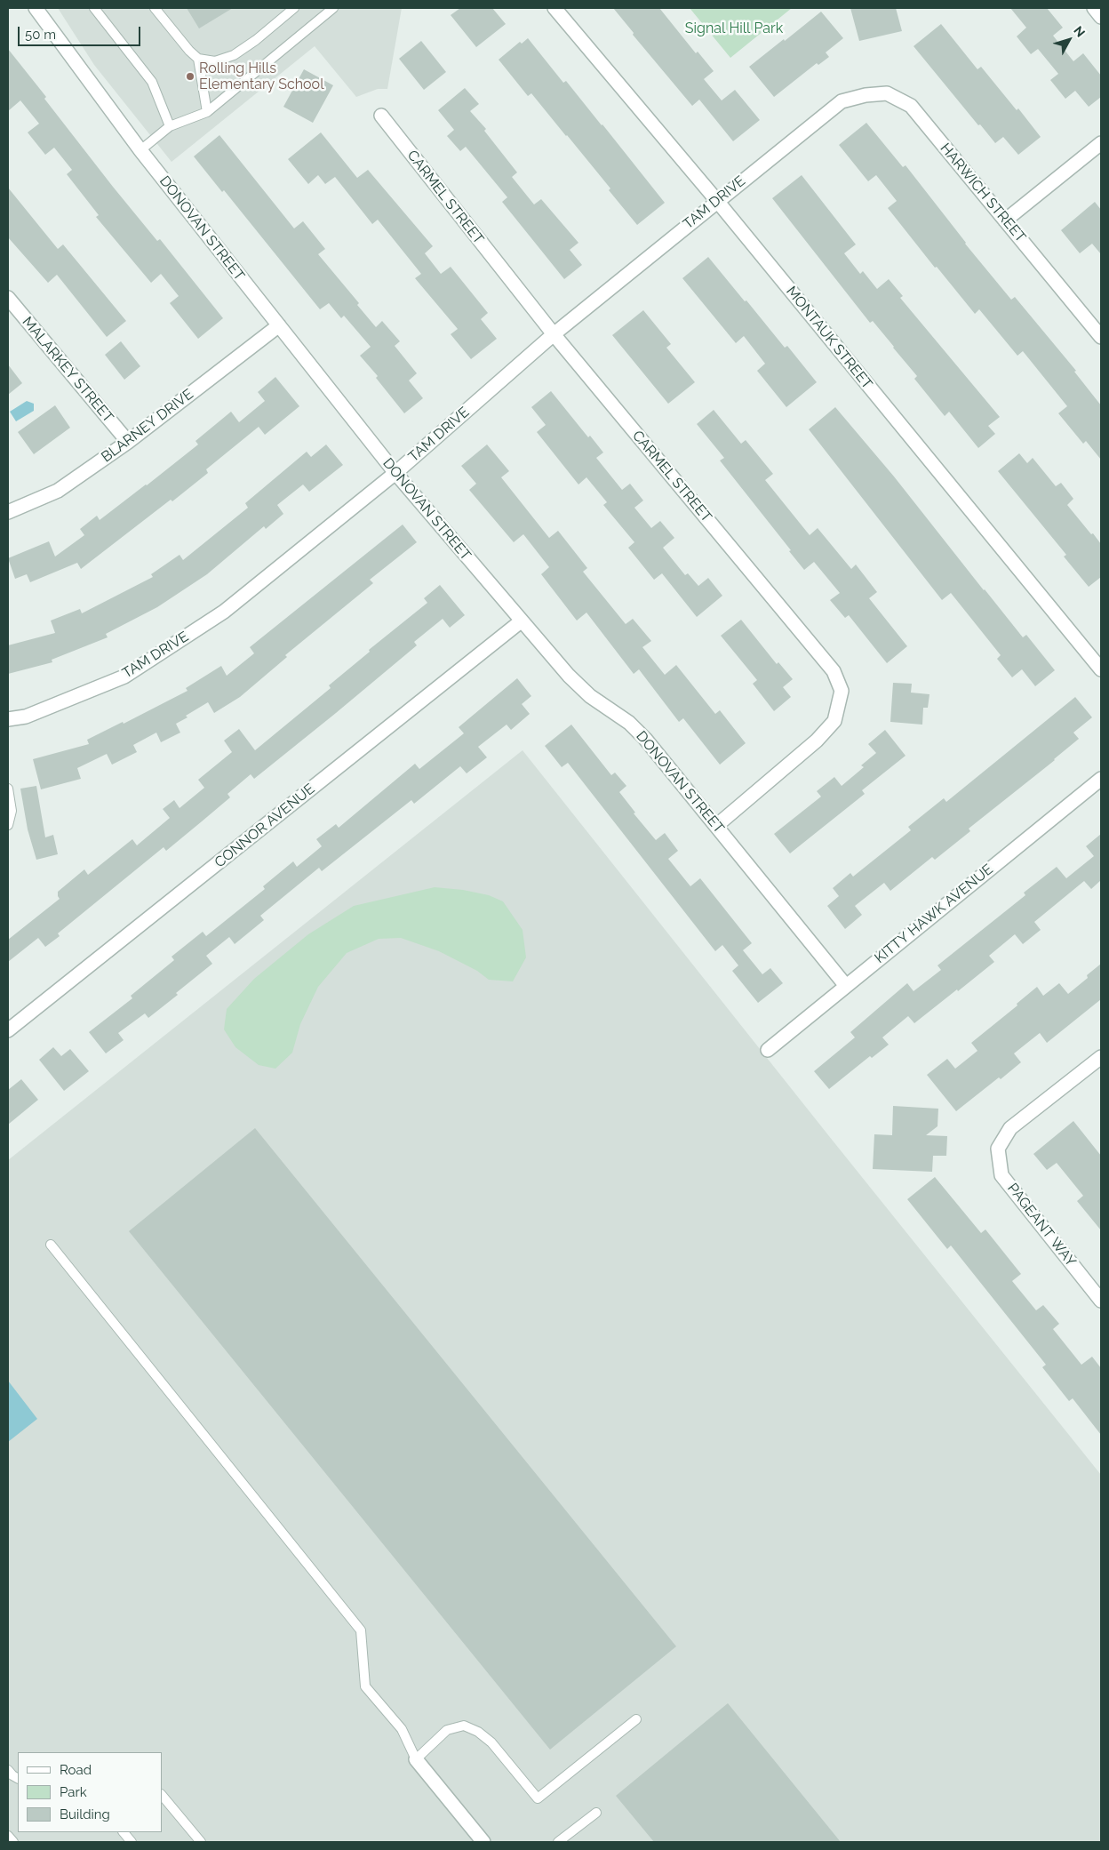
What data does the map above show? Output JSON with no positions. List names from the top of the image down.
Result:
{
  "streets": {
    "street": [
      "HARWICH STREET",
      "CARMEL STREET",
      "TAM DRIVE",
      "DONOVAN STREET",
      "MONTAUK STREET",
      "MALARKEY STREET",
      "BLARNEY DRIVE",
      "CONNOR AVENUE",
      "KITTY HAWK AVENUE",
      "PAGEANT WAY"
    ]
  },
  "crossings": [
    ["HARWICH STREET", "TAM DRIVE"],
    ["CARMEL STREET", "TAM DRIVE"],
    ["CARMEL STREET", "DONOVAN STREET"],
    ["TAM DRIVE", "DONOVAN STREET"],
    ["TAM DRIVE", "MONTAUK STREET"],
    ["DONOVAN STREET", "BLARNEY DRIVE"],
    ["DONOVAN STREET", "CONNOR AVENUE"],
    ["DONOVAN STREET", "KITTY HAWK AVENUE"],
    ["MALARKEY STREET", "BLARNEY DRIVE"]
  ],
  "parks": ["Signal Hill Park"],
  "places": ["Rolling Hills Elementary School"],
  "legend": ["Road", "Park", "Building"],
  "scale_bar": "50 m",
  "north": "top right"
}
